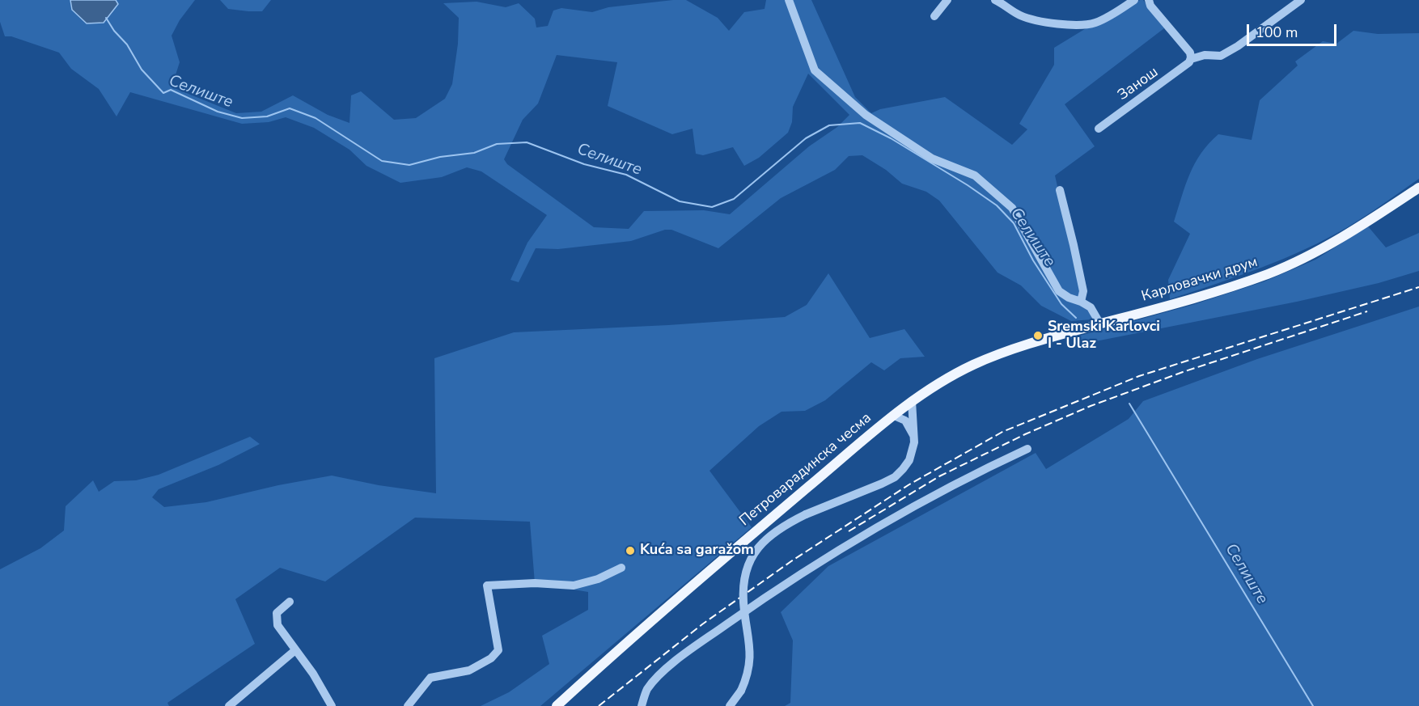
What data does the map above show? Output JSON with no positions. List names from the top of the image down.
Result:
{
  "streets": {
    "main road": ["Карловачки друм", "Петроварадинска чесма"],
    "street": ["Занош"]
  },
  "crossings": [
    ["Карловачки друм", "Петроварадинска чесма"]
  ],
  "water": ["Селиште"],
  "places": ["Sremski Karlovci I - Ulaz", "Kuća sa garažom"],
  "scale_bar": "100 m"
}
